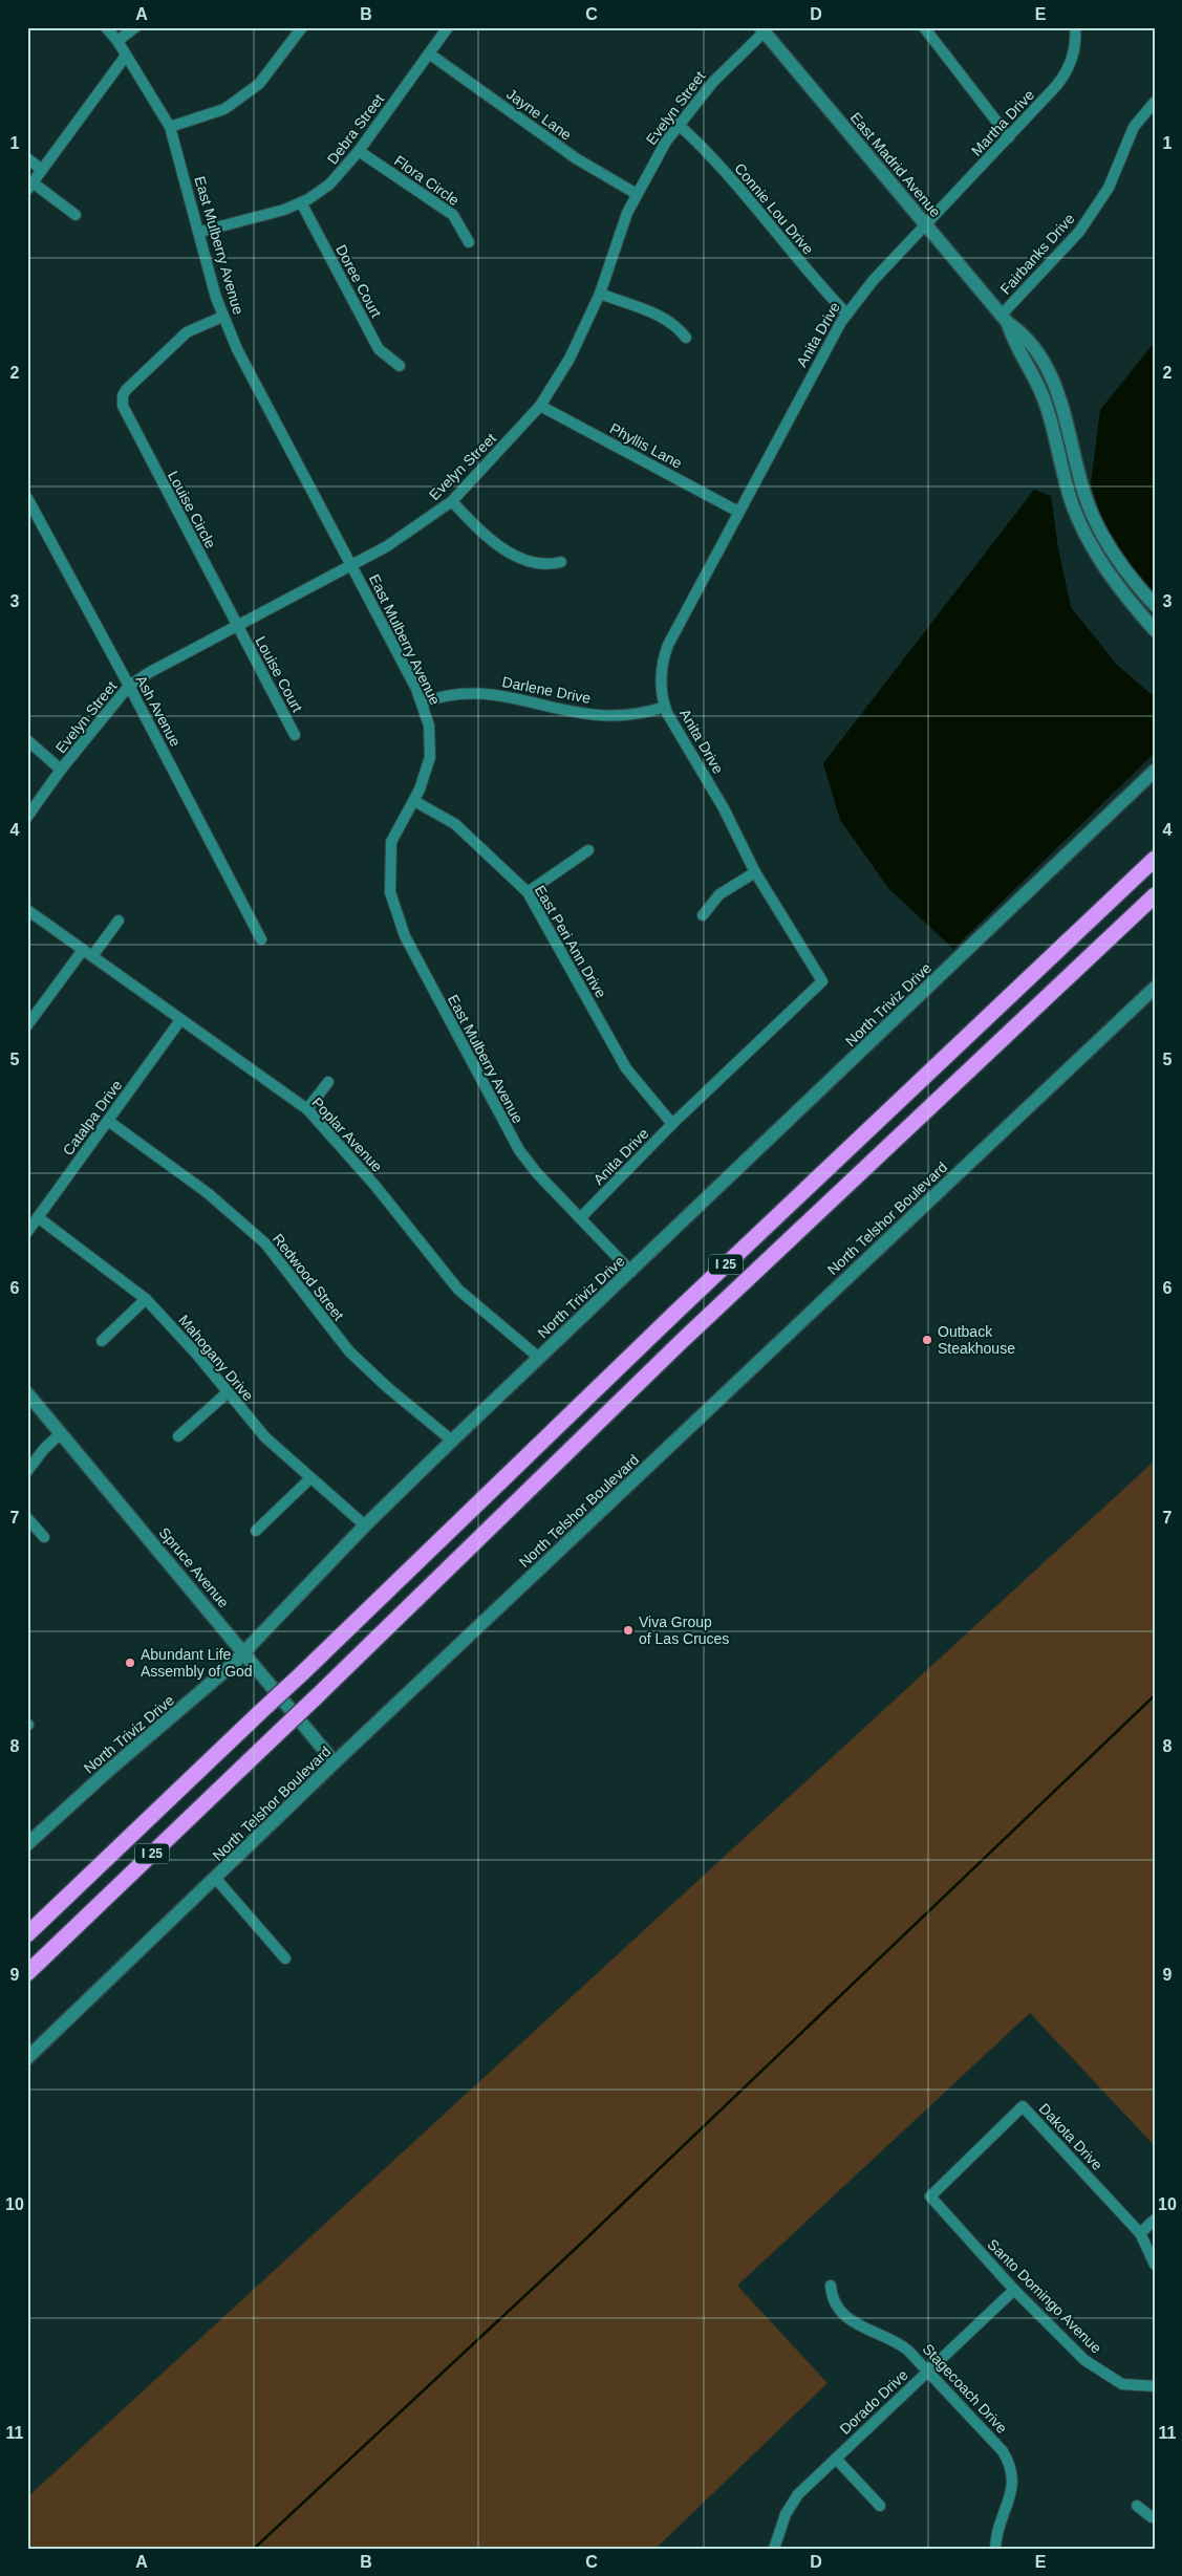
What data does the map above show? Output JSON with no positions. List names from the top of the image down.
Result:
{
  "streets": {
    "highway": ["I 25"],
    "street": [
      "Evelyn Street",
      "Jayne Lane",
      "Martha Drive",
      "Debra Street",
      "East Madrid Avenue",
      "Flora Circle",
      "Connie Lou Drive",
      "East Mulberry Avenue",
      "Fairbanks Drive",
      "Doree Court",
      "Anita Drive",
      "Phyllis Lane",
      "Louise Circle",
      "Louise Court",
      "Darlene Drive",
      "Ash Avenue",
      "East Peri Ann Drive",
      "North Triviz Drive",
      "Catalpa Drive",
      "Poplar Avenue",
      "North Telshor Boulevard",
      "Redwood Street",
      "Mahogany Drive",
      "Spruce Avenue",
      "Dakota Drive",
      "Santo Domingo Avenue",
      "Stagecoach Drive",
      "Dorado Drive"
    ]
  },
  "crossings": [
    ["Evelyn Street", "Jayne Lane"],
    ["Evelyn Street", "East Madrid Avenue"],
    ["Evelyn Street", "Connie Lou Drive"],
    ["Evelyn Street", "East Mulberry Avenue"],
    ["Evelyn Street", "Phyllis Lane"],
    ["Evelyn Street", "Louise Circle"],
    ["Evelyn Street", "Louise Court"],
    ["Evelyn Street", "Ash Avenue"],
    ["Jayne Lane", "Debra Street"],
    ["Martha Drive", "East Madrid Avenue"],
    ["Martha Drive", "Anita Drive"],
    ["Debra Street", "Flora Circle"],
    ["Debra Street", "East Mulberry Avenue"],
    ["Debra Street", "Doree Court"],
    ["East Madrid Avenue", "Fairbanks Drive"],
    ["East Madrid Avenue", "Anita Drive"],
    ["Connie Lou Drive", "Anita Drive"],
    ["East Mulberry Avenue", "Anita Drive"],
    ["East Mulberry Avenue", "Louise Circle"],
    ["East Mulberry Avenue", "Darlene Drive"],
    ["East Mulberry Avenue", "East Peri Ann Drive"],
    ["East Mulberry Avenue", "North Triviz Drive"],
    ["Anita Drive", "Phyllis Lane"],
    ["Anita Drive", "Darlene Drive"],
    ["Anita Drive", "East Peri Ann Drive"],
    ["Louise Circle", "Louise Court"],
    ["North Triviz Drive", "Poplar Avenue"],
    ["North Triviz Drive", "Redwood Street"],
    ["North Triviz Drive", "Mahogany Drive"],
    ["North Triviz Drive", "Spruce Avenue"],
    ["Catalpa Drive", "Poplar Avenue"],
    ["Catalpa Drive", "Redwood Street"],
    ["Catalpa Drive", "Mahogany Drive"],
    ["North Telshor Boulevard", "Spruce Avenue"],
    ["Dakota Drive", "Santo Domingo Avenue"],
    ["Santo Domingo Avenue", "Dorado Drive"],
    ["Stagecoach Drive", "Dorado Drive"]
  ],
  "places": ["Outback Steakhouse", "Viva Group of Las Cruces", "Abundant Life Assembly of God"],
  "grid": {
    "columns": [
      "A",
      "B",
      "C",
      "D",
      "E"
    ],
    "rows": [
      "1",
      "2",
      "3",
      "4",
      "5",
      "6",
      "7",
      "8",
      "9",
      "10",
      "11"
    ]
  }
}
